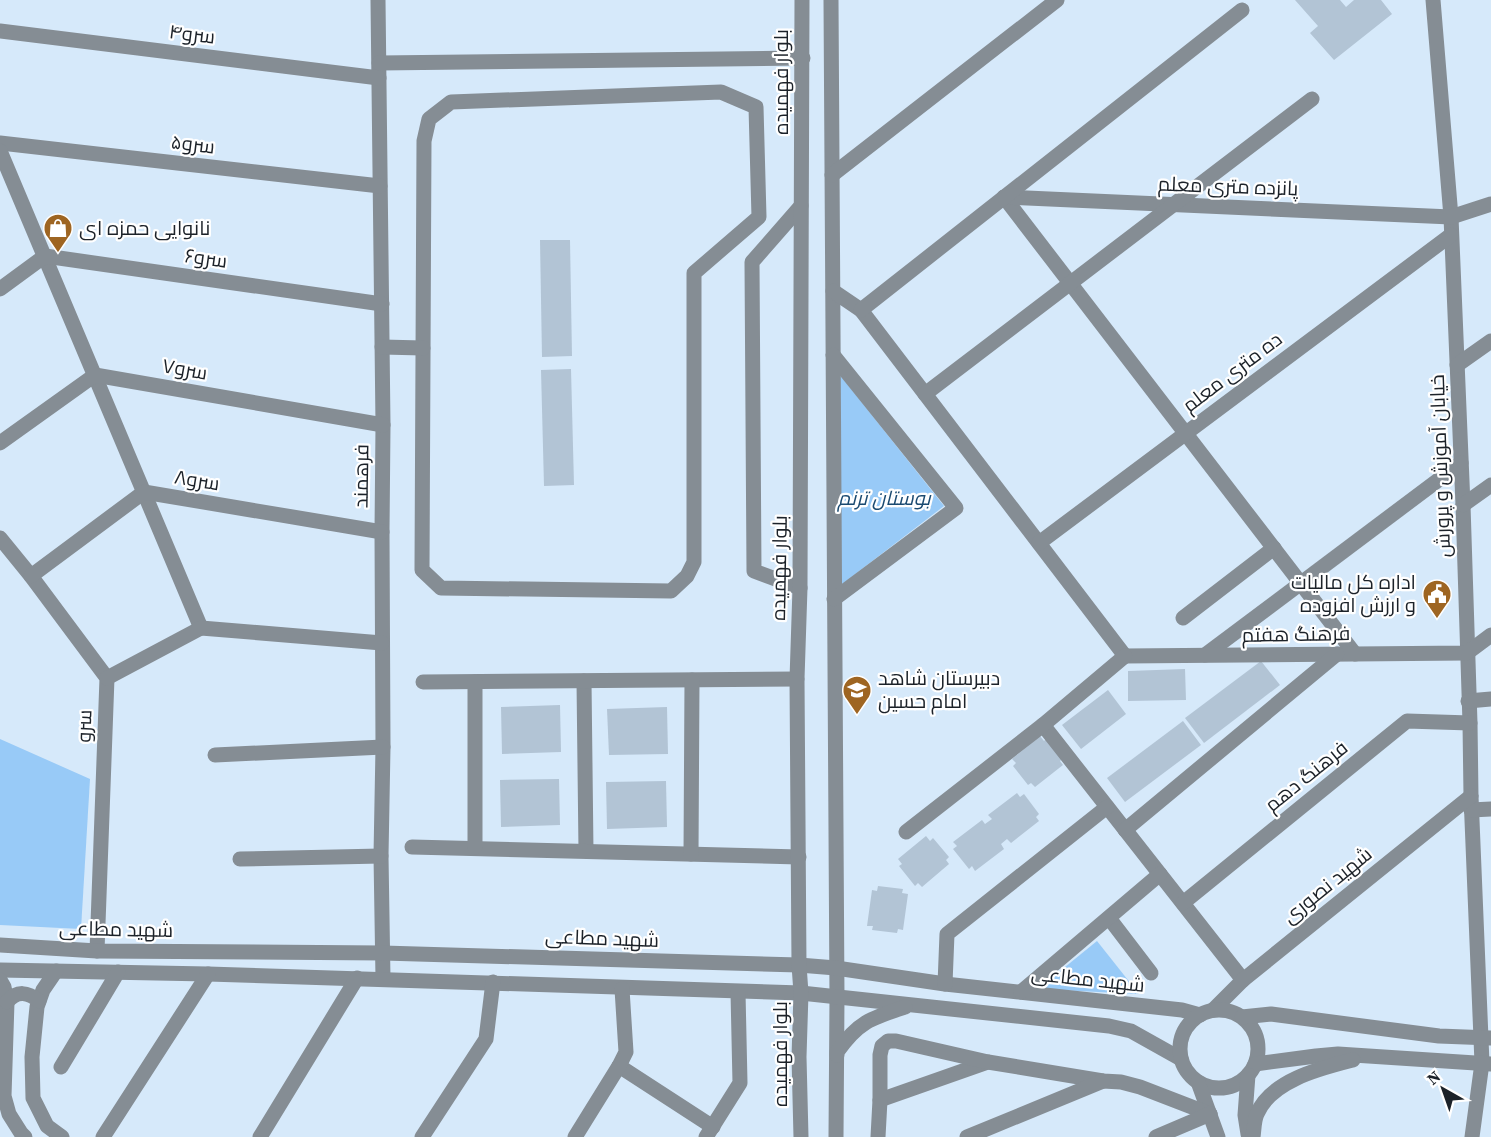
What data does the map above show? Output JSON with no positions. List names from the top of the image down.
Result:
{
  "streets": {
    "street": [
      "سرو۴",
      "بلوار فهمیده",
      "سرو۵",
      "پانزده متری معلم",
      "سرو۶",
      "سرو۷",
      "ده متری معلم",
      "خیابان آموزش و پرورش",
      "فرهمند",
      "سرو۸",
      "فرهنگ هفتم",
      "سرو",
      "فرهنگ دهم",
      "شهید نصوری",
      "شهید مطاعی"
    ]
  },
  "crossings": [
    ["سرو۴", "بلوار فهمیده"],
    ["سرو۴", "فرهمند"],
    ["بلوار فهمیده", "شهید مطاعی"],
    ["سرو۵", "فرهمند"],
    ["پانزده متری معلم", "خیابان آموزش و پرورش"],
    ["سرو۶", "فرهمند"],
    ["سرو۷", "فرهمند"],
    ["ده متری معلم", "خیابان آموزش و پرورش"],
    ["خیابان آموزش و پرورش", "فرهنگ هفتم"],
    ["خیابان آموزش و پرورش", "فرهنگ دهم"],
    ["خیابان آموزش و پرورش", "شهید نصوری"],
    ["فرهمند", "سرو۸"],
    ["فرهمند", "شهید مطاعی"],
    ["سرو", "شهید مطاعی"],
    ["شهید نصوری", "شهید مطاعی"]
  ],
  "parks": ["بوستان ترنم"],
  "places": {
    "shop": ["نانوایی حمزه ای"],
    "public building": ["اداره کل مالیات و ارزش افزوده"],
    "school or university": ["دبیرستان شاهد امام حسین"]
  },
  "north": "top left"
}
